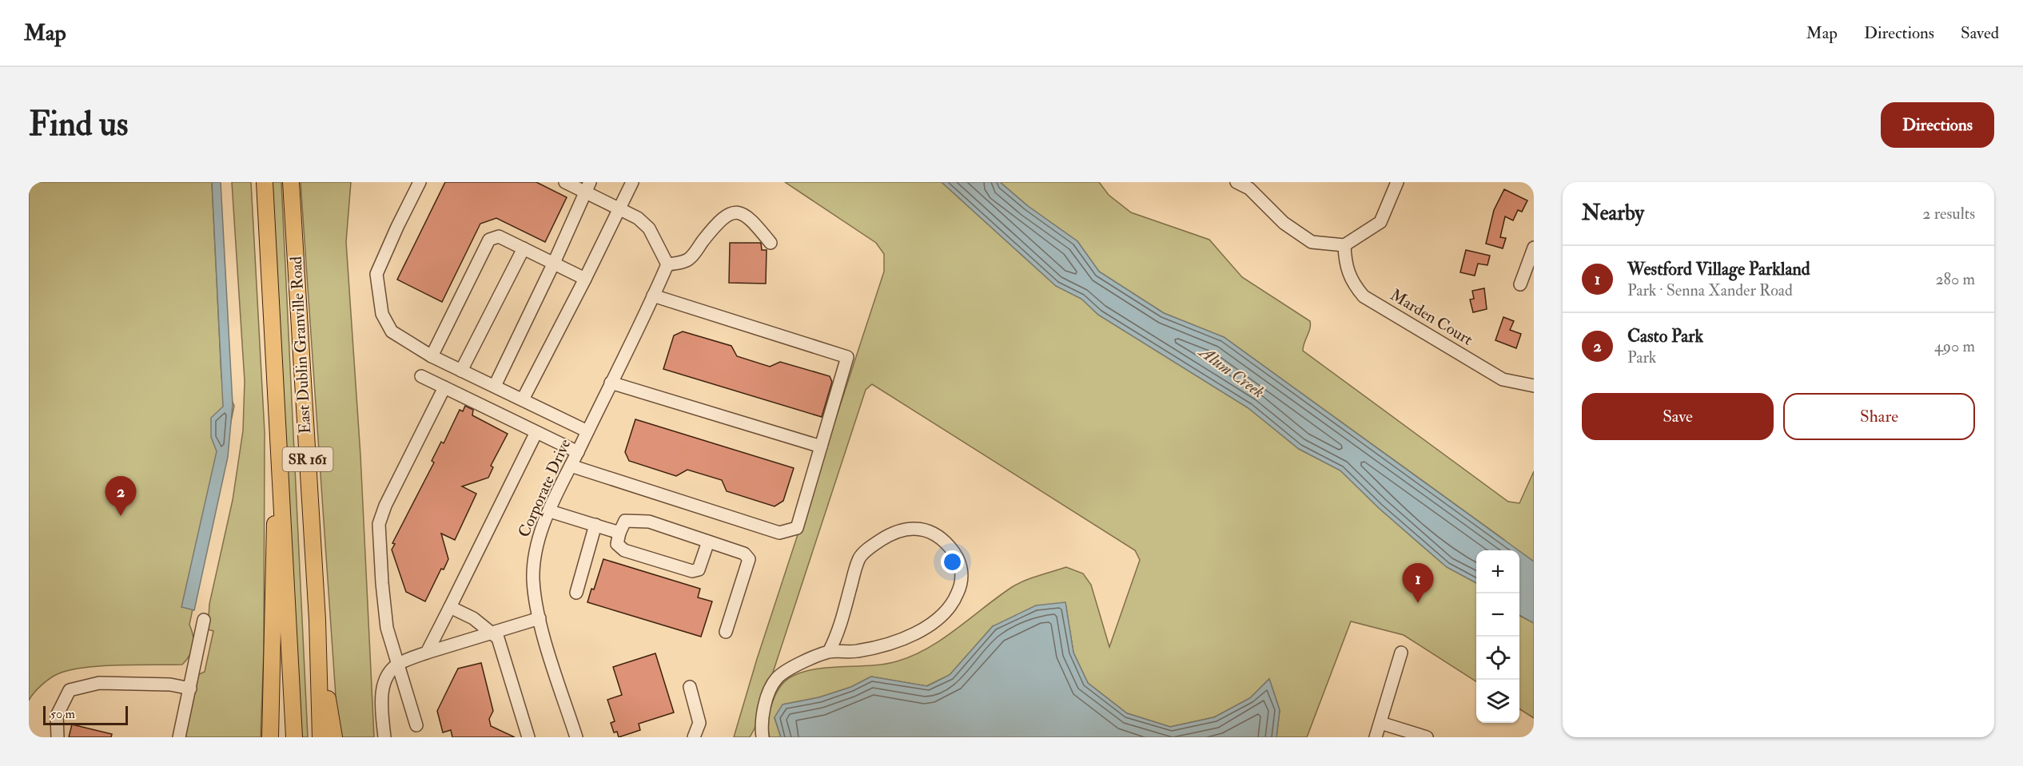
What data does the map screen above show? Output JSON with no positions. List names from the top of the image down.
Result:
{
  "streets": {
    "main road": ["East Dublin Granville Road", "SR 161"],
    "street": ["Marden Court", "Corporate Drive"]
  },
  "water": ["Alum Creek"],
  "scale_bar": "50 m",
  "page": {
    "header": "Map",
    "nav": ["Map", "Directions", "Saved"],
    "buttons": [
      "Directions",
      ["Save", "Share"]
    ],
    "title": "Find us",
    "heading": ["Nearby", "2 results"],
    "list": [
      {
        "mark": "1",
        "name": "Westford Village Parkland",
        "note": "Park · Senna Xander Road",
        "value": "280 m"
      },
      {
        "mark": "2",
        "name": "Casto Park",
        "note": "Park",
        "value": "490 m"
      }
    ],
    "pins": ["2", "1"],
    "map_buttons": ["+", "−"],
    "scale": "50 m"
  }
}
